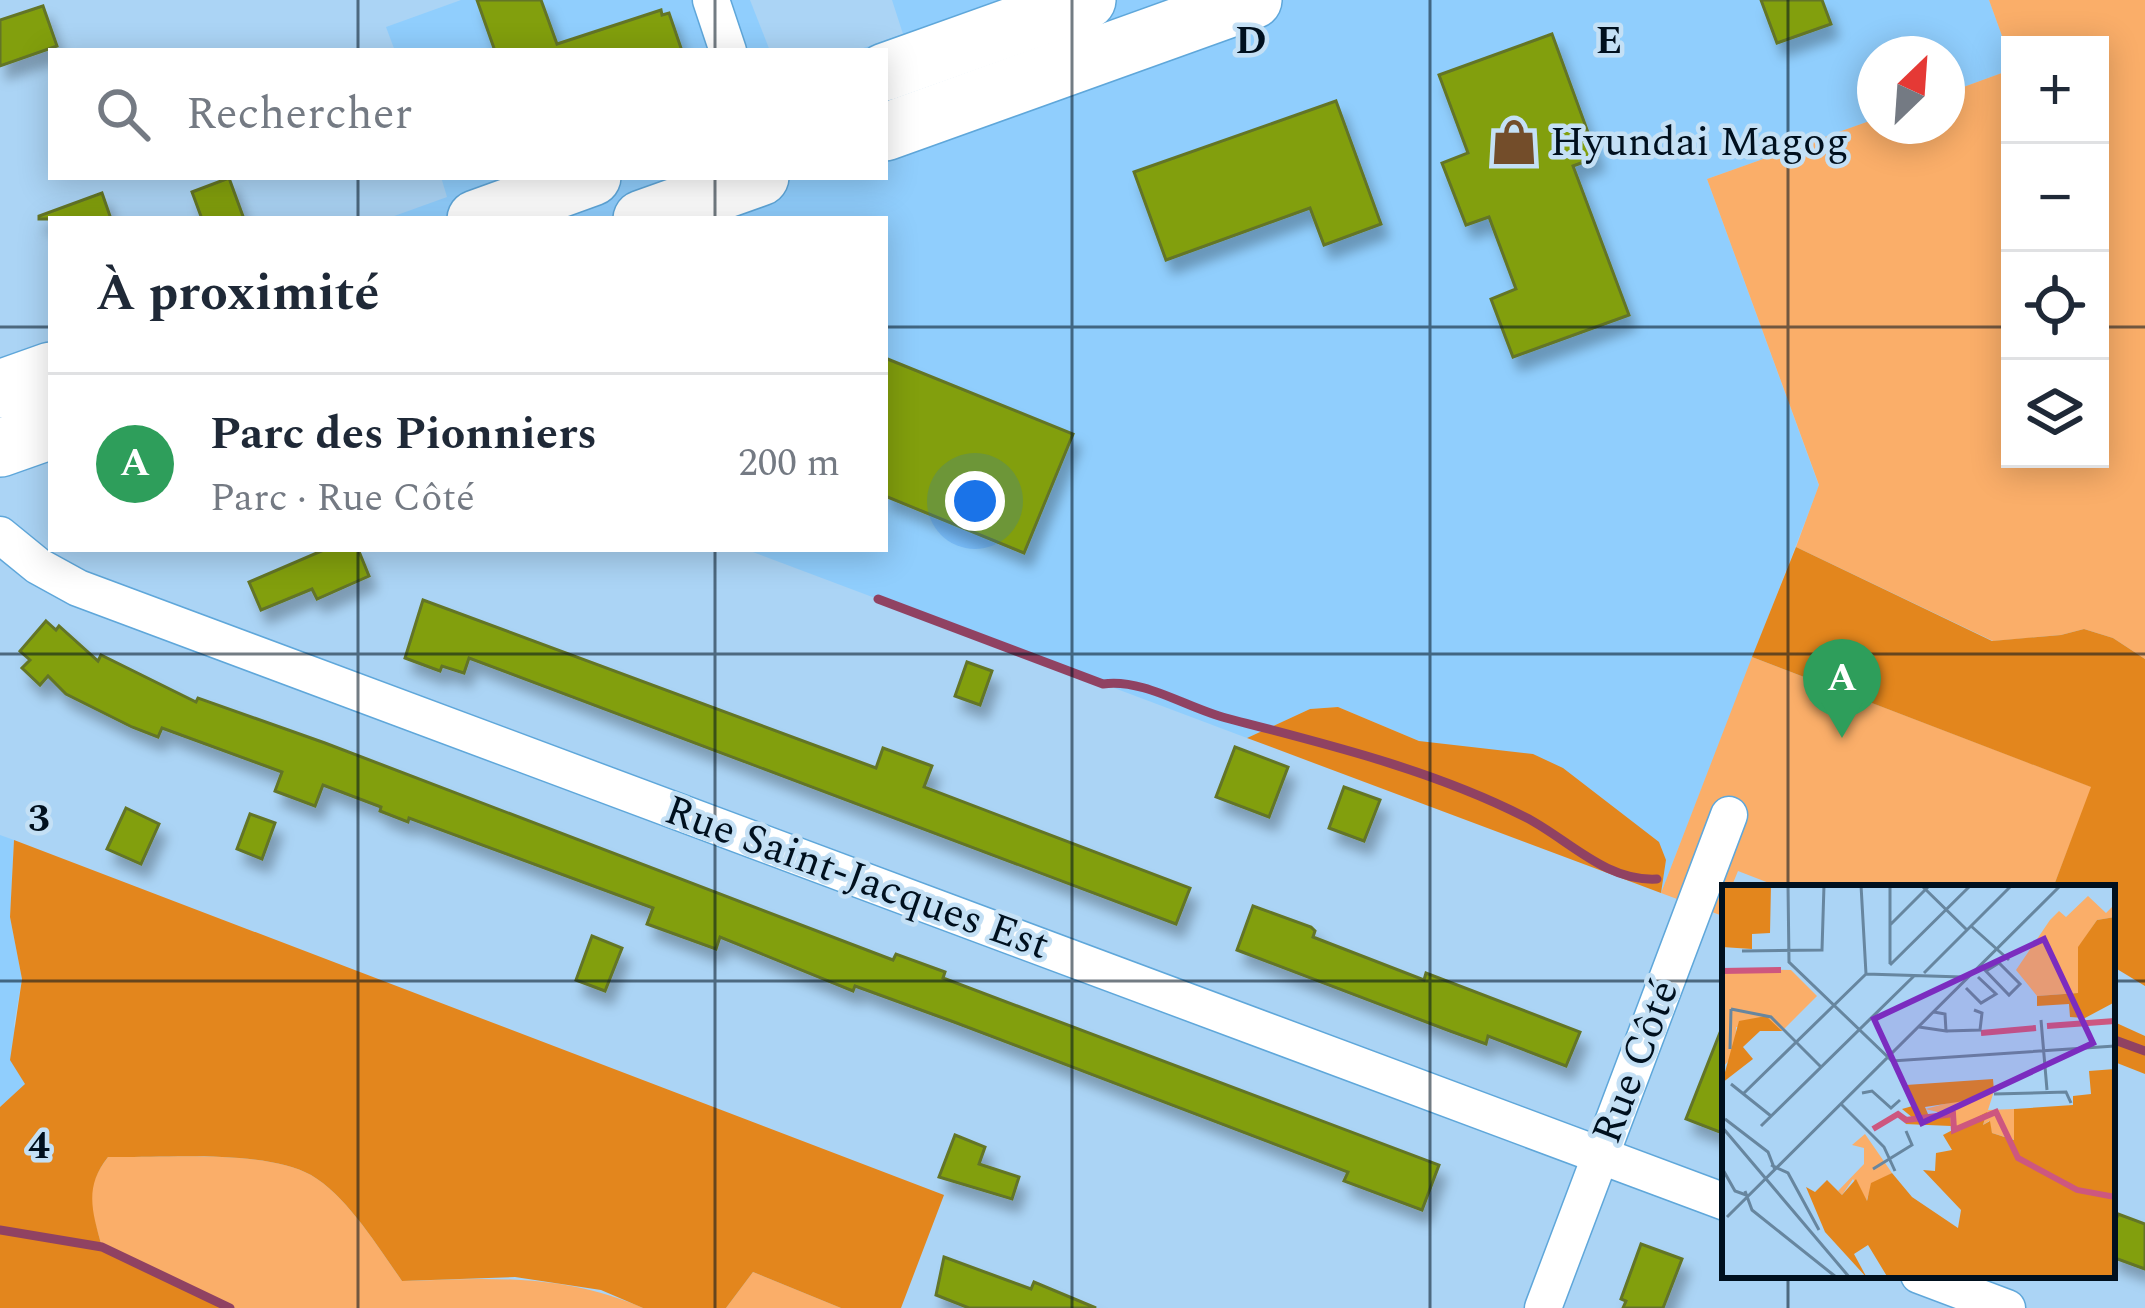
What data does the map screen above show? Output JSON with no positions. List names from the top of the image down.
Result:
{
  "streets": {
    "street": ["Rue Saint-Jacques Est", "Rue Côté"]
  },
  "crossings": [
    ["Rue Saint-Jacques Est", "Rue Côté"]
  ],
  "places": {
    "shop": ["Hyundai Magog"]
  },
  "north": "top right",
  "page": {
    "map_buttons": ["+", "−"],
    "search": "Rechercher",
    "heading": "À proximité",
    "list": [
      {
        "mark": "A",
        "name": "Parc des Pionniers",
        "note": "Parc · Rue Côté",
        "value": "200 m"
      }
    ],
    "pins": "A"
  },
  "grid": {
    "columns": ["D", "E"],
    "rows": ["3", "4"]
  }
}
